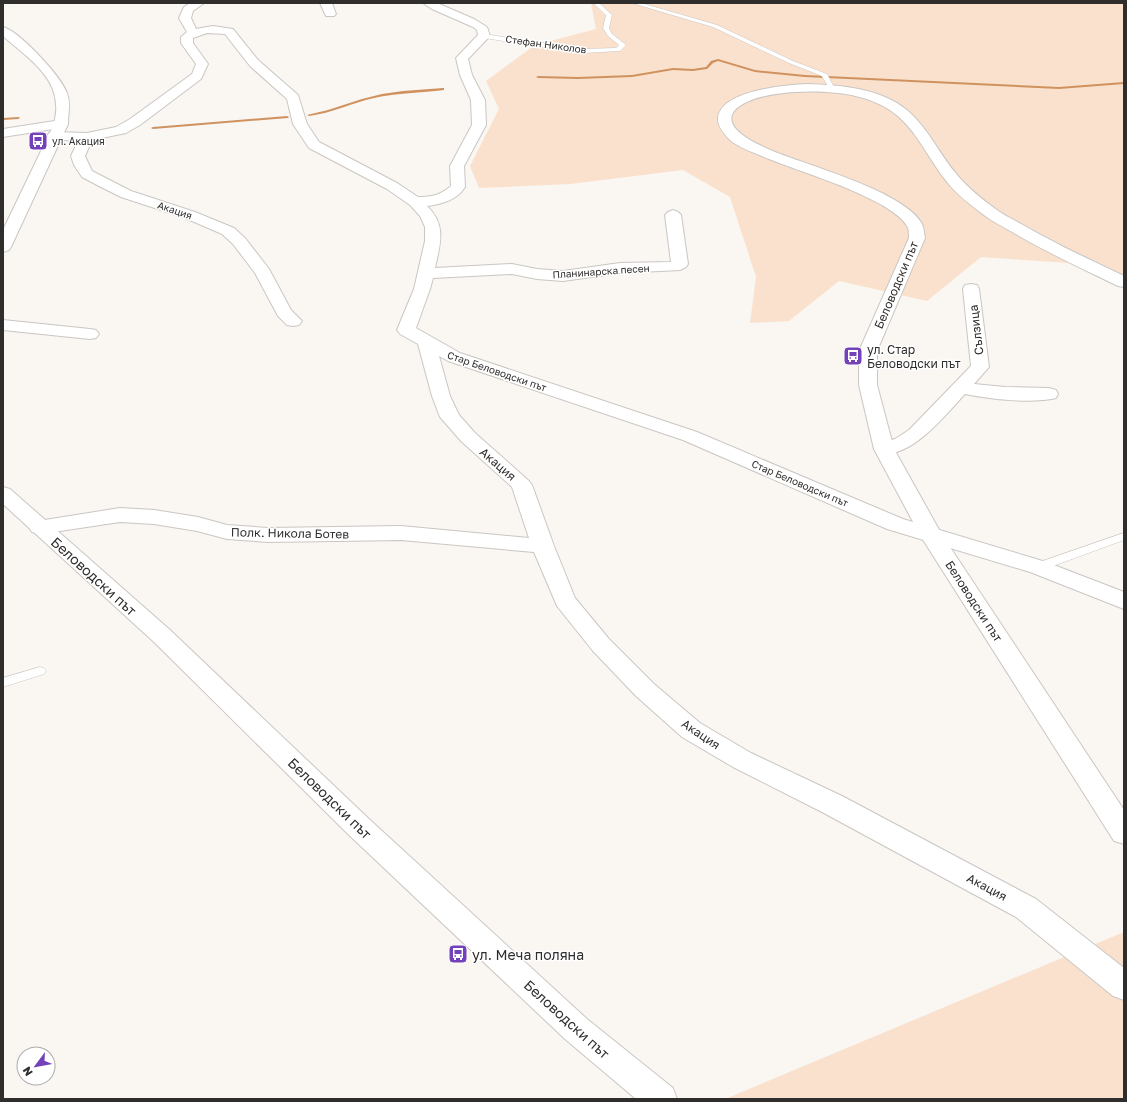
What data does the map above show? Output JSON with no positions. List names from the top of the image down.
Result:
{
  "streets": {
    "street": [
      "Акация",
      "Планинарска песен",
      "Беловодски път",
      "Сълзица",
      "Стар Беловодски път",
      "Полк. Никола Ботев"
    ],
    "lane": ["Стефан Николов"]
  },
  "crossings": [
    ["Акация", "Стар Беловодски път"],
    ["Акация", "Полк. Никола Ботев"],
    ["Планинарска песен", "Стар Беловодски път"],
    ["Беловодски път", "Сълзица"],
    ["Беловодски път", "Стар Беловодски път"],
    ["Беловодски път", "Полк. Никола Ботев"]
  ],
  "places": {
    "bus stop": ["ул. Акация", "ул. Стар Беловодски път", "ул. Меча поляна"]
  },
  "north": "bottom left"
}
